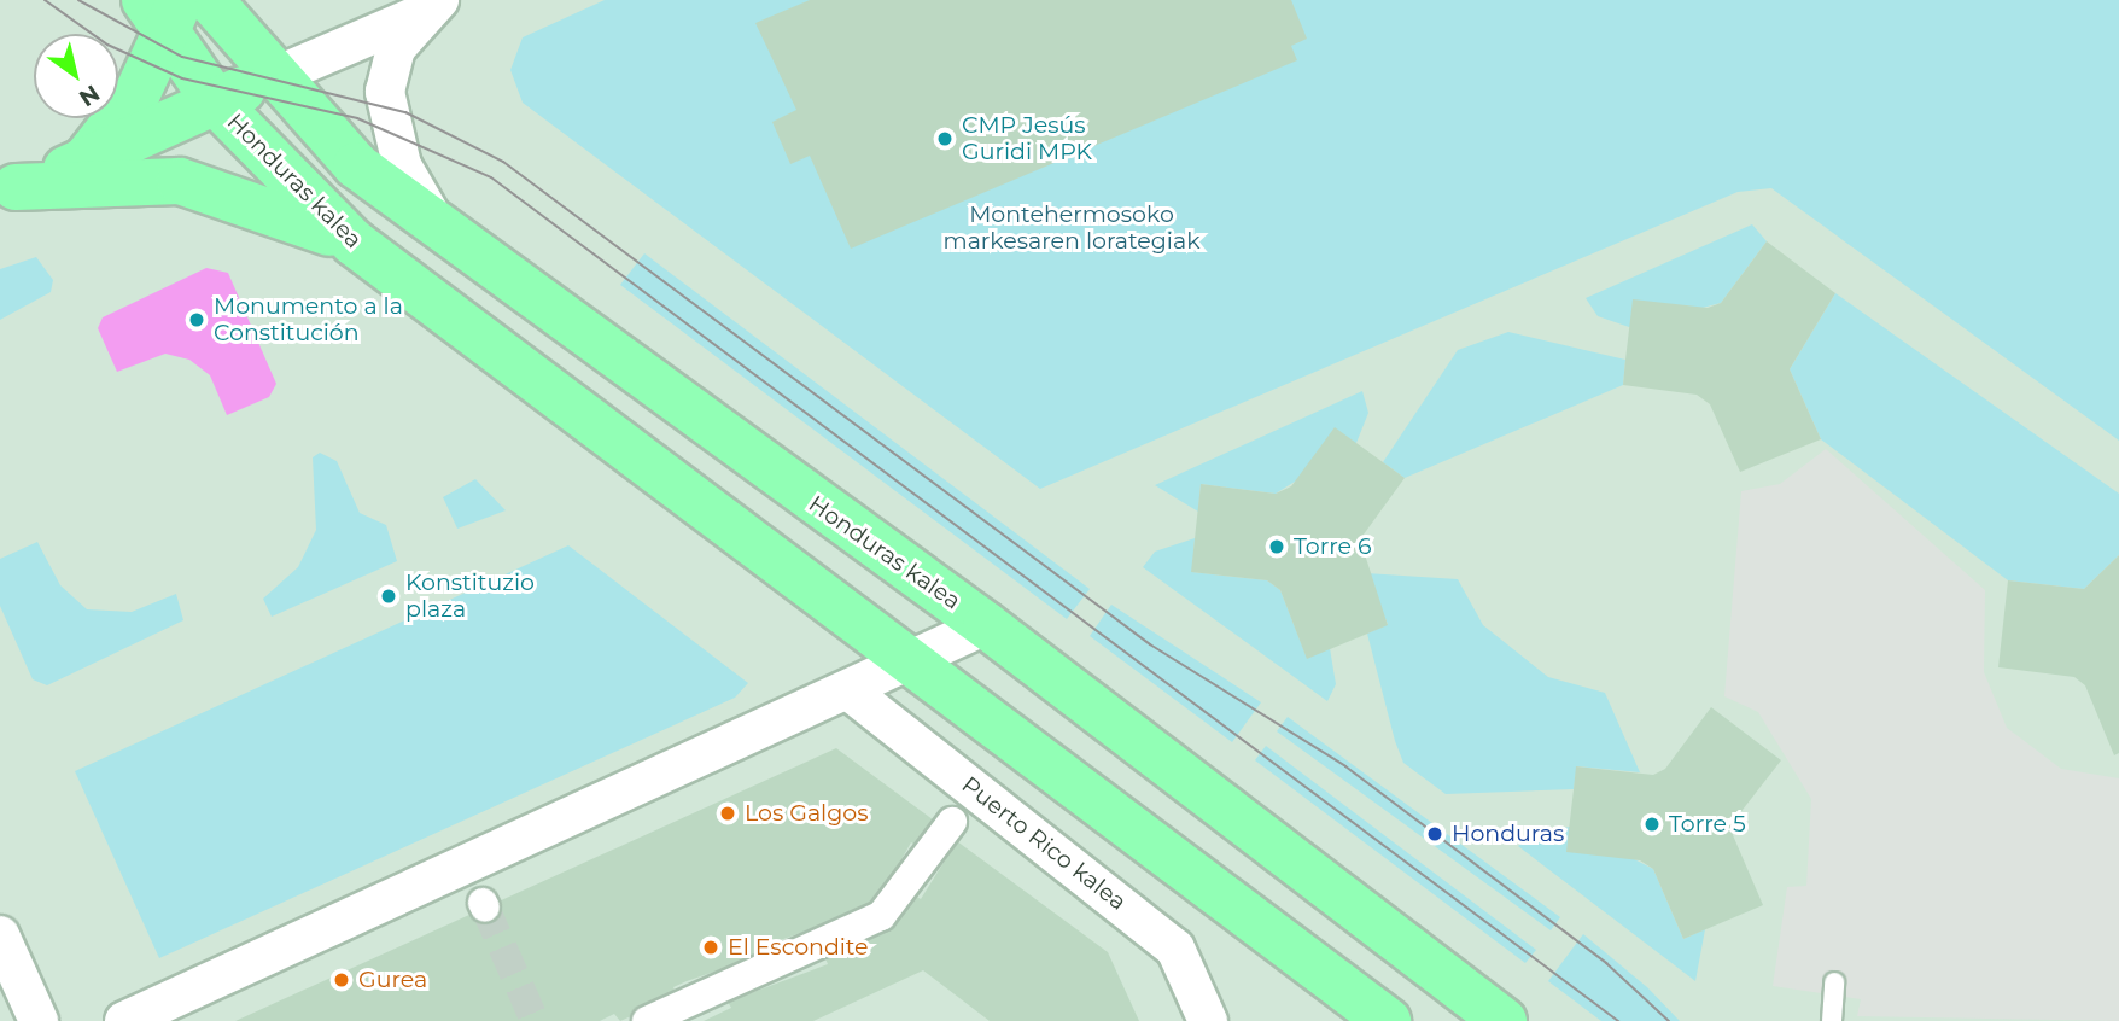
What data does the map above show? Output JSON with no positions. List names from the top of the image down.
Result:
{
  "streets": {
    "main road": ["Honduras kalea"],
    "street": ["Puerto Rico kalea"]
  },
  "parks": ["Montehermosoko markesaren lorategiak"],
  "places": [
    "CMP Jesús Guridi MPK",
    "Monumento a la Constitución",
    "Torre 6",
    "Konstituzio plaza",
    "Los Galgos",
    "Torre 5",
    "Honduras",
    "El Escondite",
    "Gurea"
  ],
  "north": "bottom right"
}
